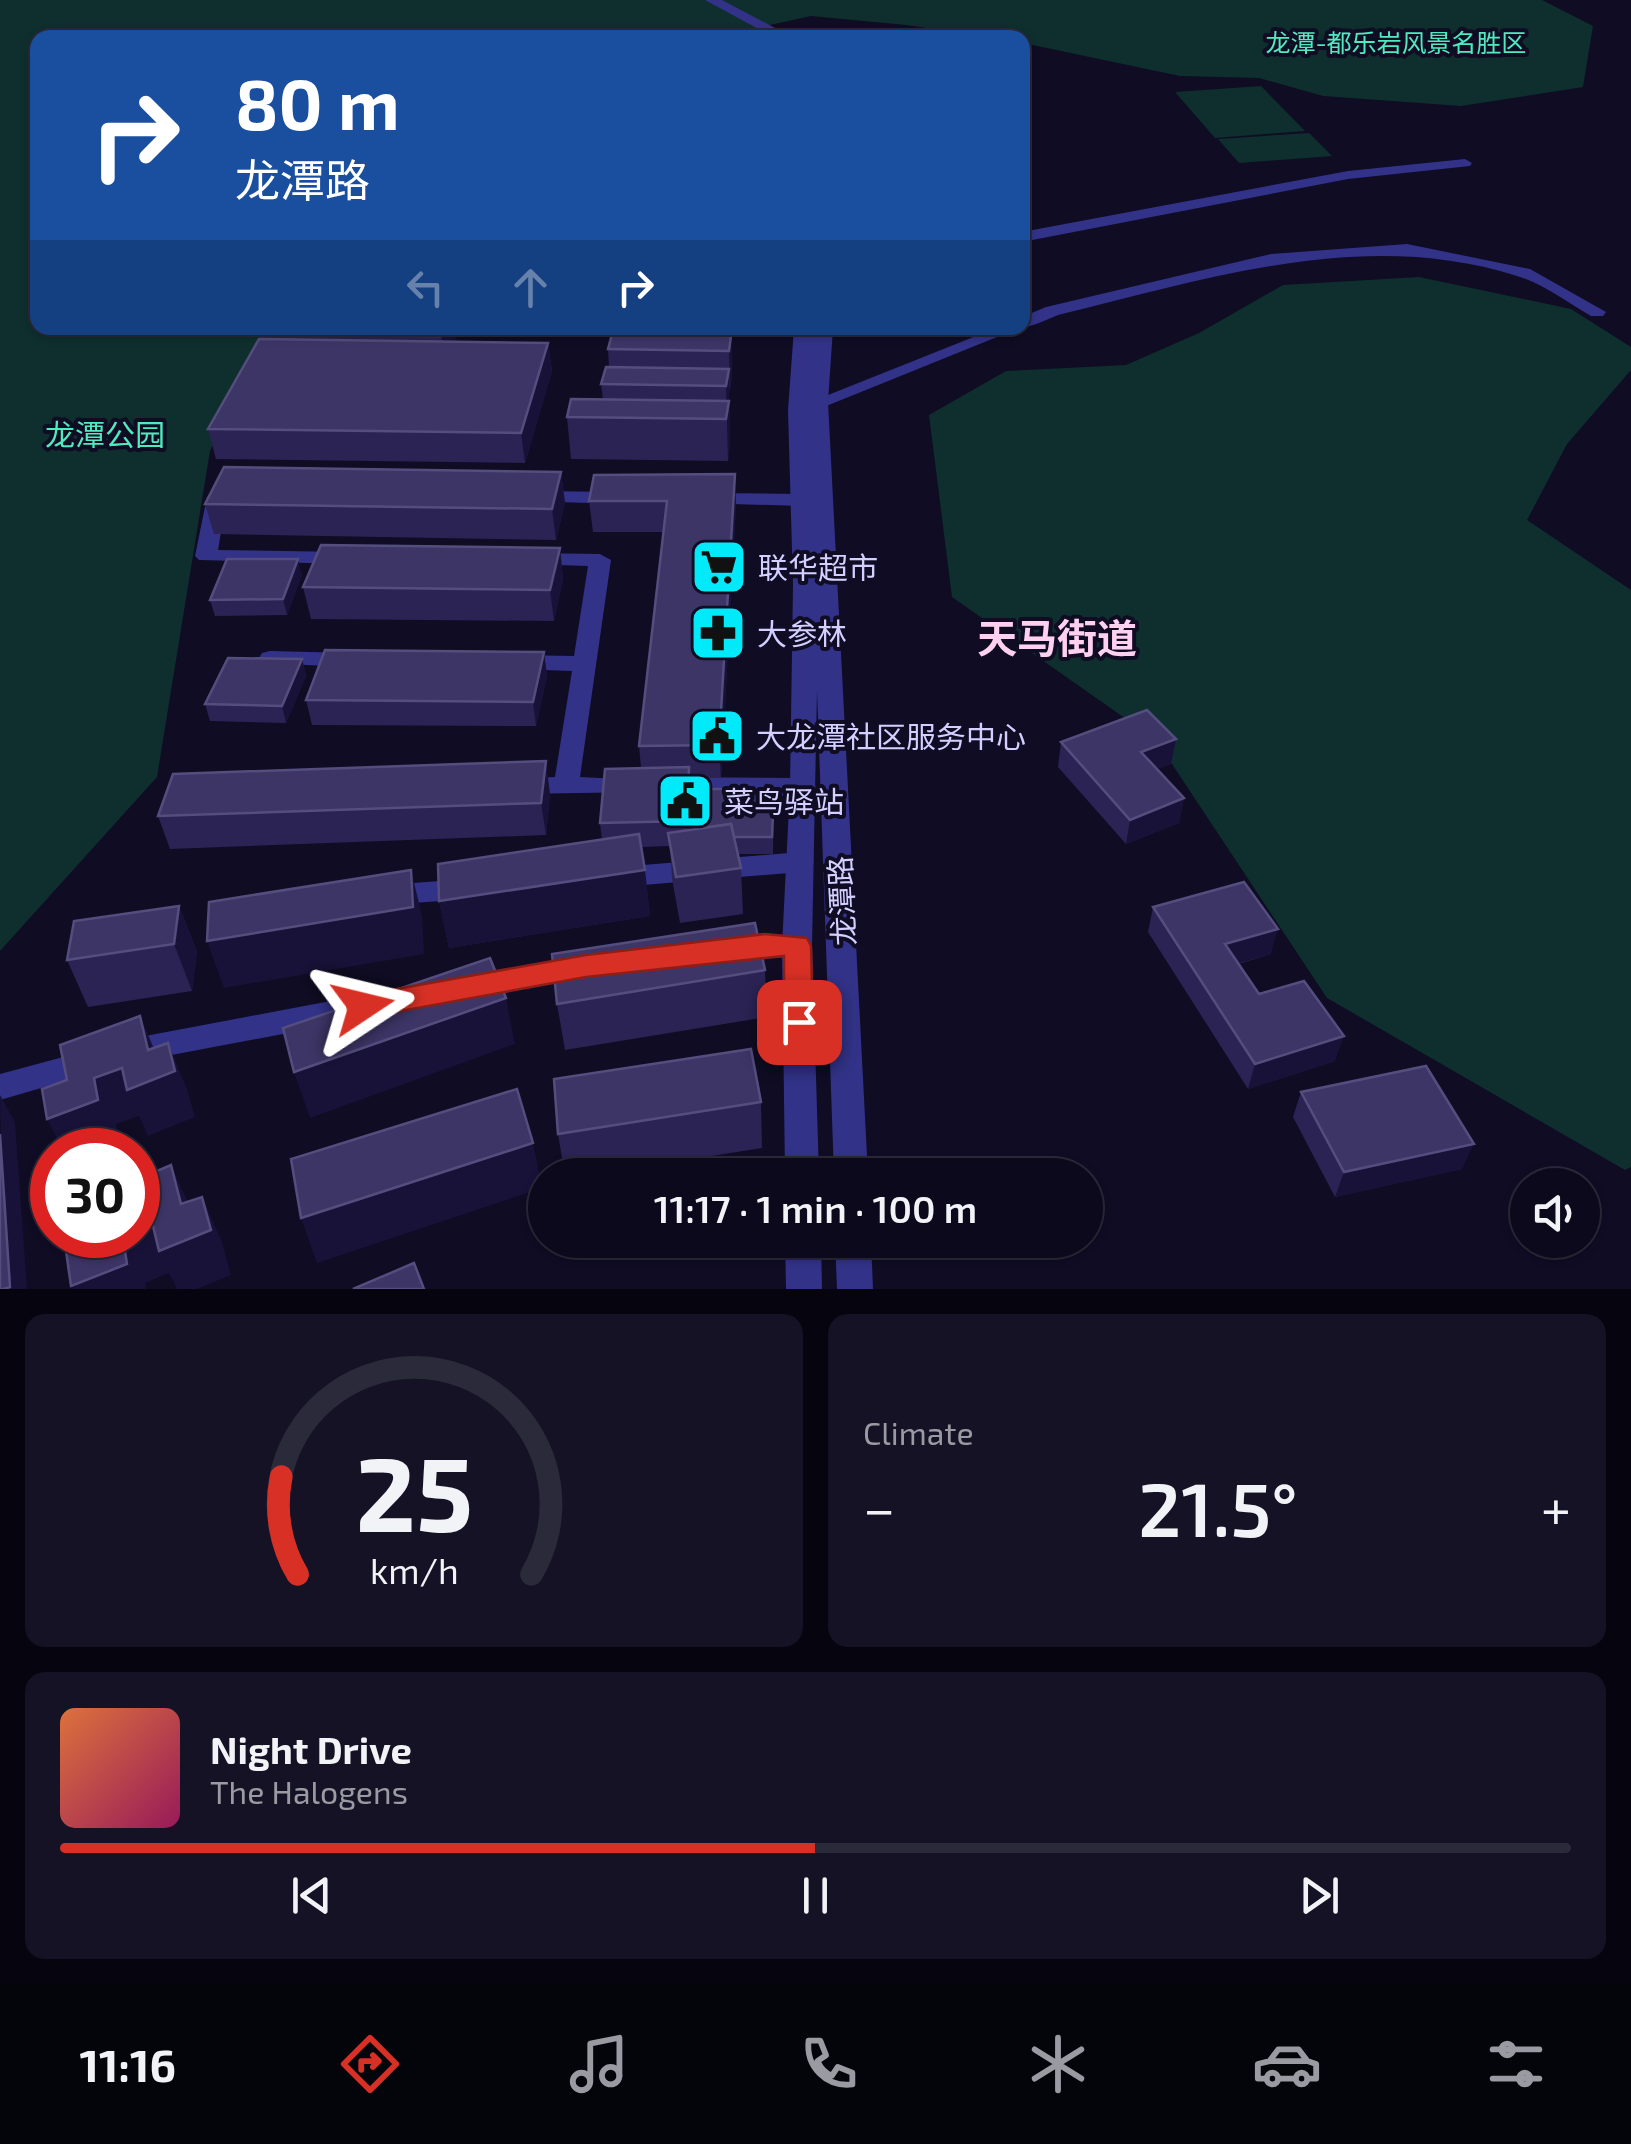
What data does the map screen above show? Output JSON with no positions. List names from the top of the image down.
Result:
{
  "streets": {
    "street": ["龙潭路"]
  },
  "districts": ["天马街道"],
  "parks": ["龙潭-都乐岩风景名胜区", "龙潭公园"],
  "places": {
    "supermarket": ["联华超市"],
    "pharmacy": ["大参林"],
    "public building": ["大龙潭社区服务中心", "菜鸟驿站"]
  },
  "page": {
    "turn": ["80 m", "龙潭路"],
    "limit": "30",
    "trip": "11:17 · 1 min · 100 m",
    "tile": "Climate",
    "heat": ["−", "21.5°", "+"],
    "song": ["Night Drive", "The Halogens"],
    "tabs": "11:16",
    "gauge": ["25", "km/h"]
  }
}
